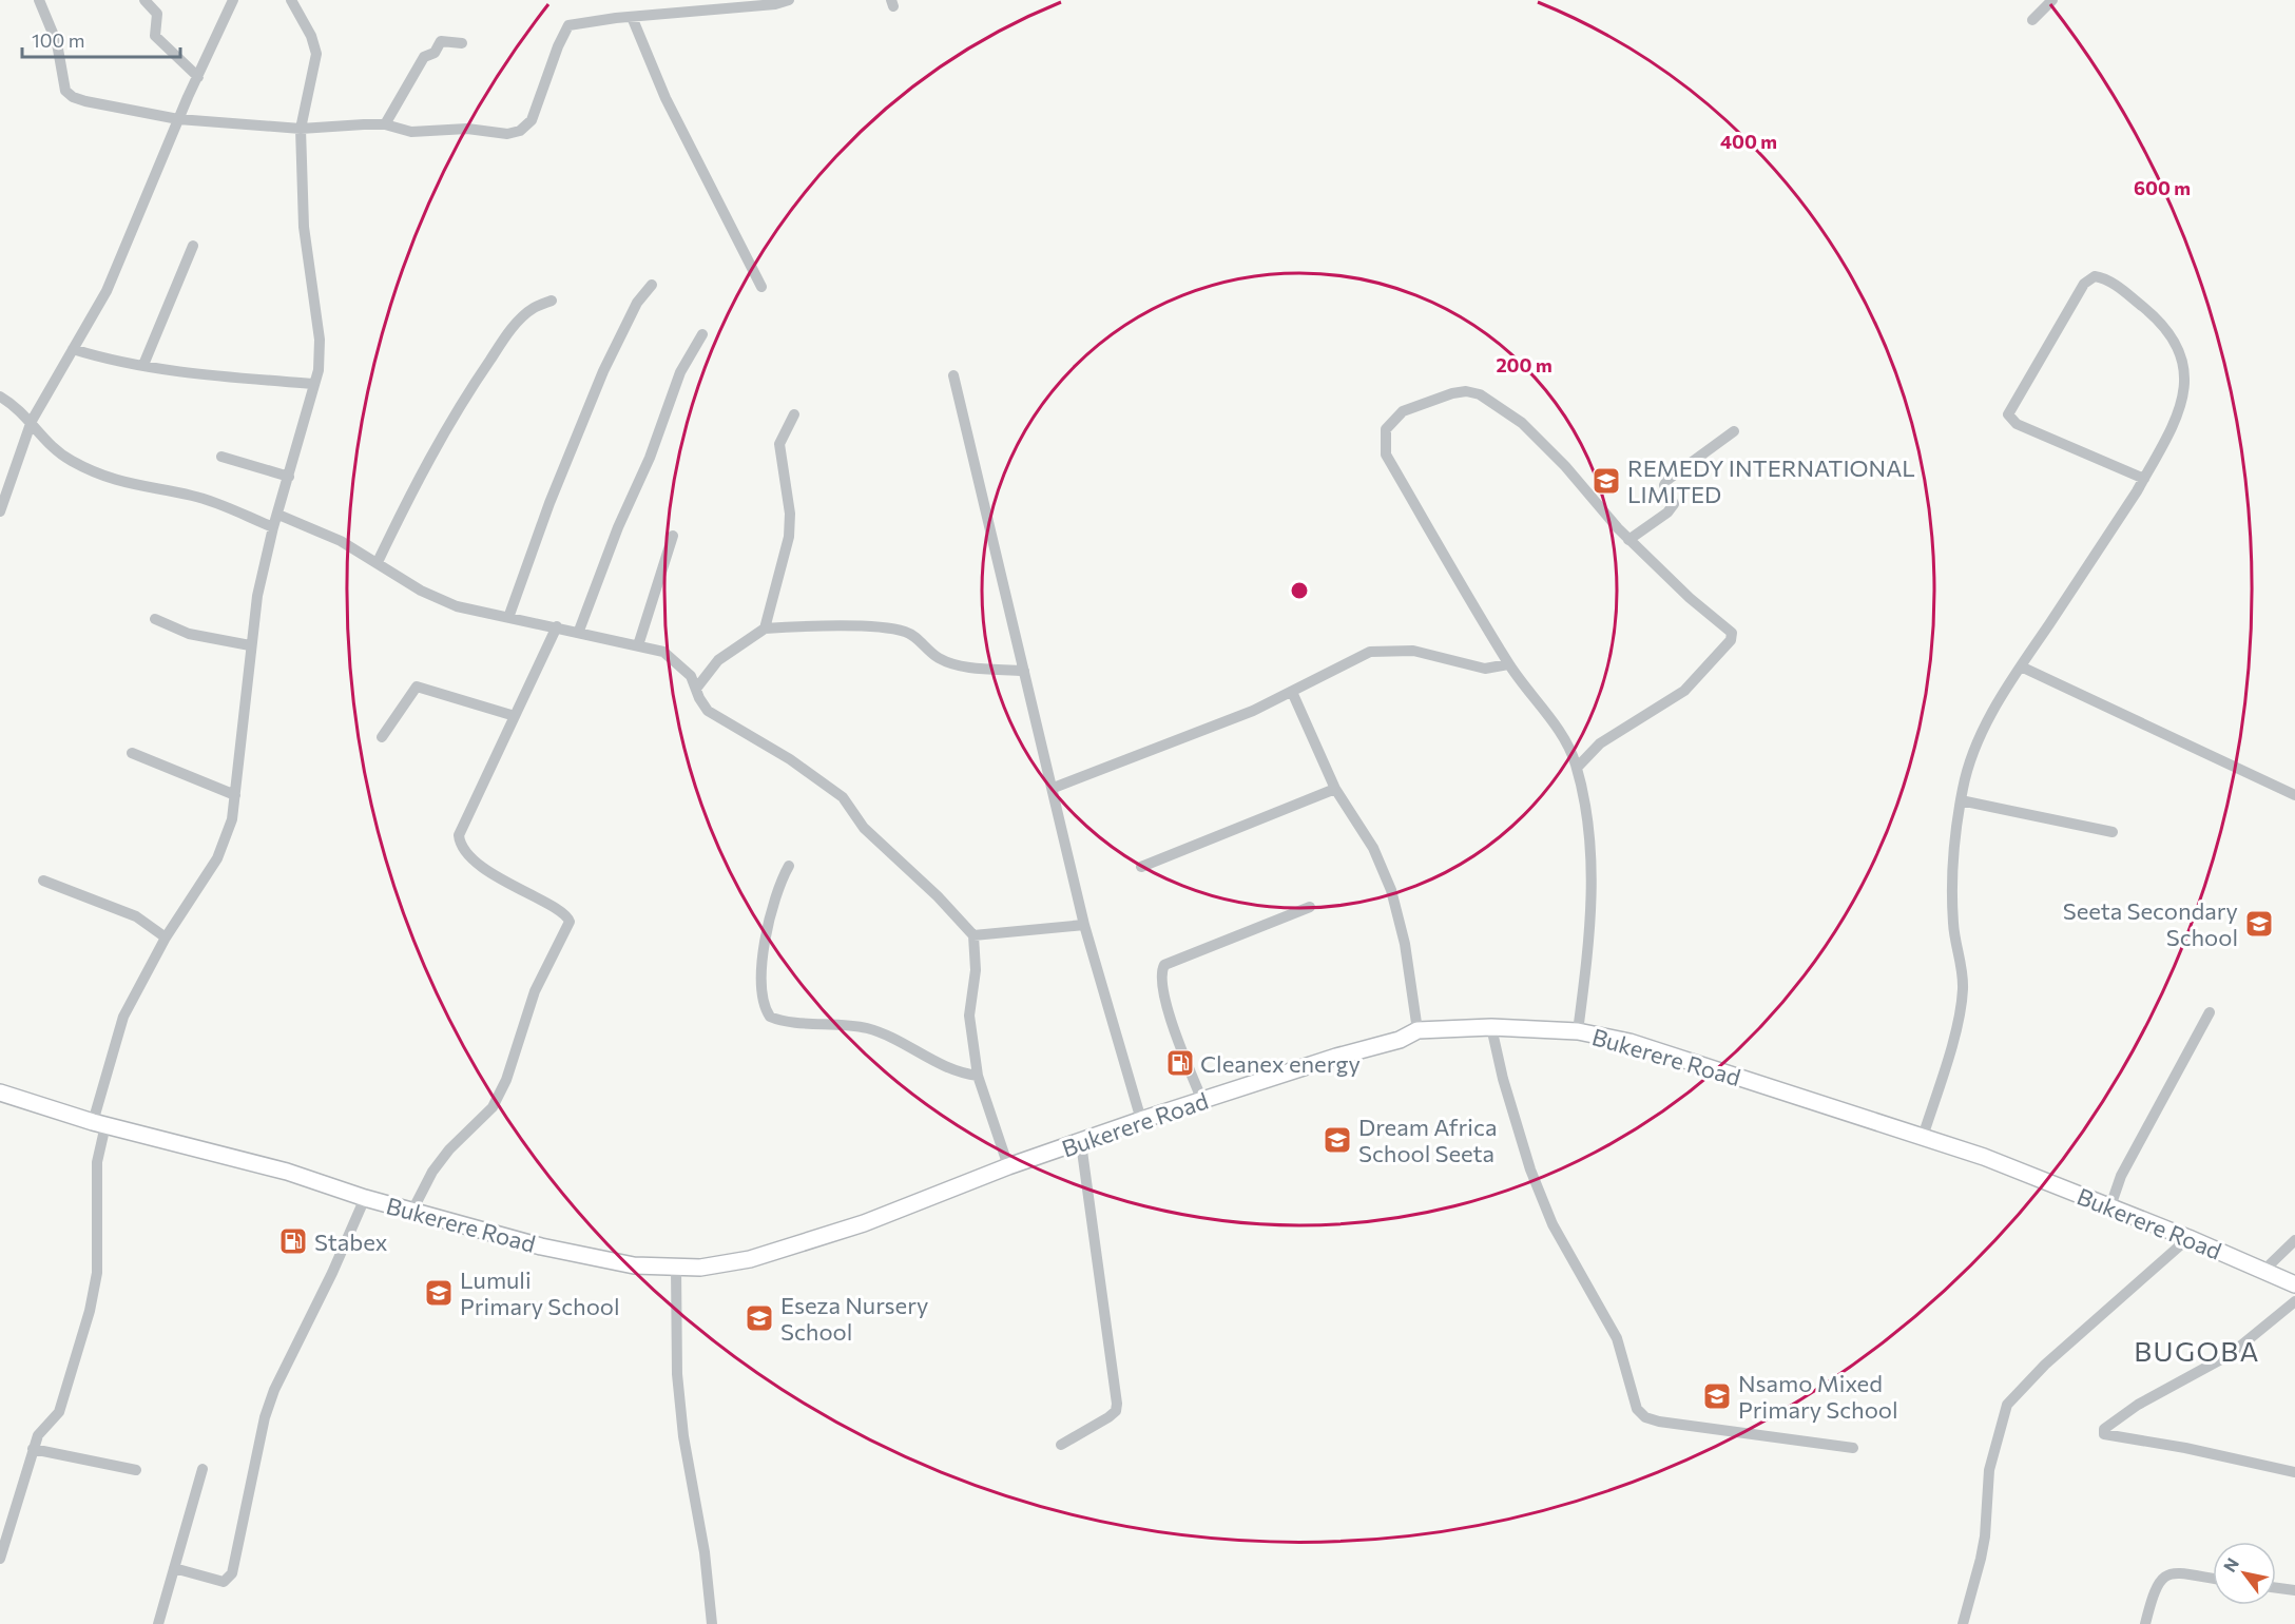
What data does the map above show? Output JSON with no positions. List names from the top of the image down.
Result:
{
  "streets": {
    "main road": ["Bukerere Road"]
  },
  "districts": ["BUGOBA"],
  "places": {
    "school or university": [
      "REMEDY INTERNATIONAL LIMITED",
      "Seeta Secondary School",
      "Dream Africa School Seeta",
      "Lumuli Primary School",
      "Eseza Nursery School",
      "Nsamo Mixed Primary School"
    ],
    "fuel station": ["Cleanex energy", "Stabex"]
  },
  "scale_bar": "100 m",
  "north": "top left",
  "rings": ["400 m", "600 m", "200 m"]
}
